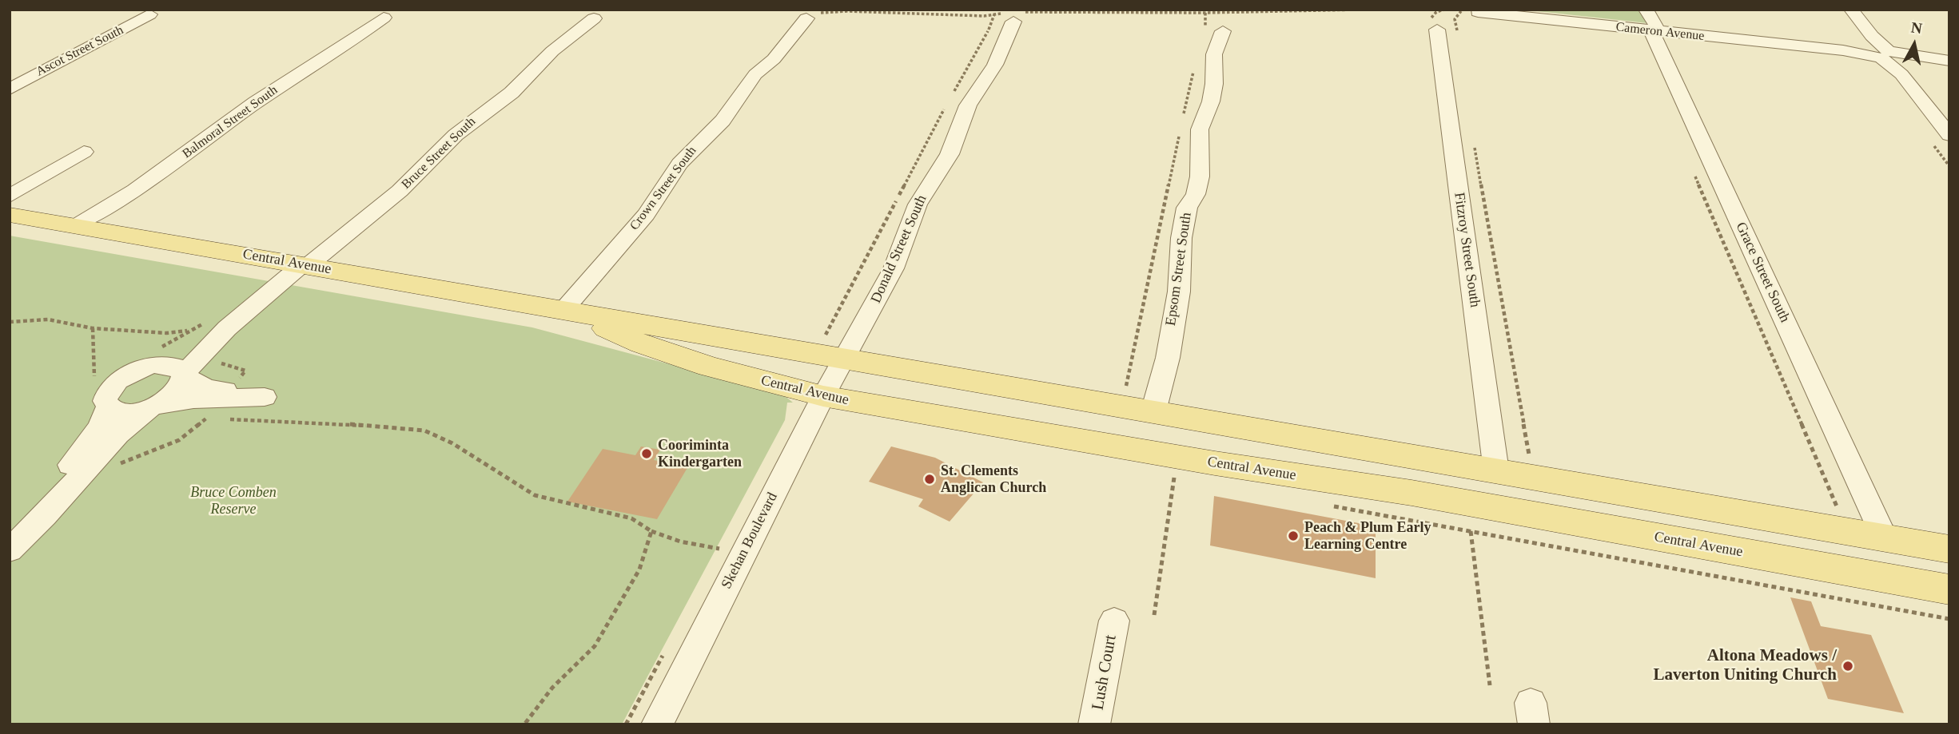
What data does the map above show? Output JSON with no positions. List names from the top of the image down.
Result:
{
  "streets": {
    "main road": ["Central Avenue"],
    "street": [
      "Cameron Avenue",
      "Ascot Street South",
      "Balmoral Street South",
      "Bruce Street South",
      "Crown Street South",
      "Donald Street South",
      "Fitzroy Street South",
      "Epsom Street South",
      "Grace Street South",
      "Skehan Boulevard",
      "Lush Court"
    ]
  },
  "crossings": [
    ["Cameron Avenue", "Grace Street South"],
    ["Balmoral Street South", "Central Avenue"],
    ["Bruce Street South", "Central Avenue"],
    ["Crown Street South", "Central Avenue"],
    ["Donald Street South", "Central Avenue"],
    ["Donald Street South", "Skehan Boulevard"],
    ["Fitzroy Street South", "Central Avenue"],
    ["Central Avenue", "Epsom Street South"],
    ["Central Avenue", "Grace Street South"],
    ["Central Avenue", "Skehan Boulevard"]
  ],
  "parks": ["Bruce Comben Reserve"],
  "places": [
    "Cooriminta Kindergarten",
    "St. Clements Anglican Church",
    "Peach & Plum Early Learning Centre",
    "Altona Meadows / Laverton Uniting Church"
  ],
  "north": "top"
}
